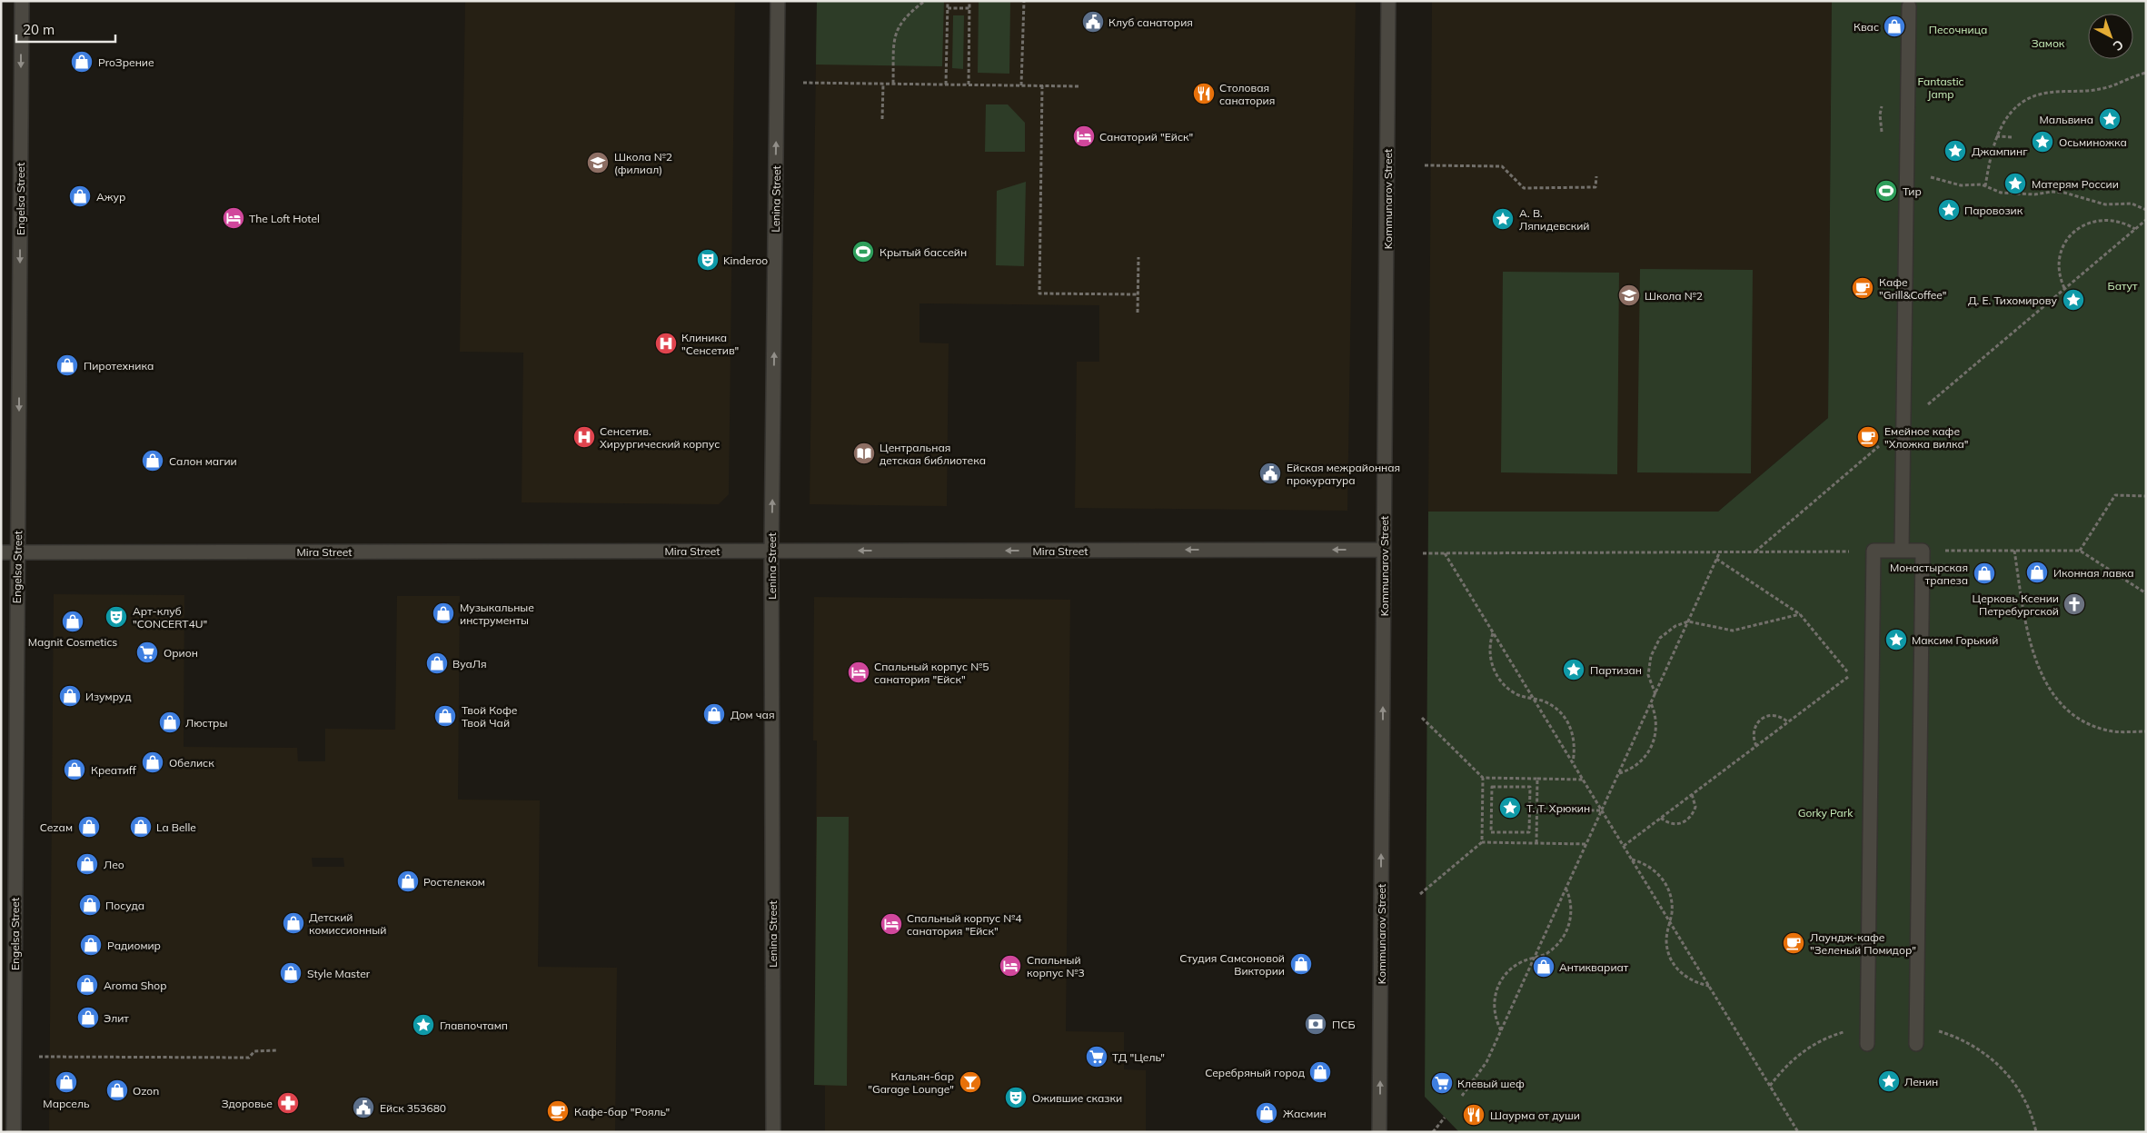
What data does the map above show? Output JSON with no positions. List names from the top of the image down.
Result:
{
  "streets": {
    "street": [
      "Engelsa Street",
      "Lenina Street",
      "Kommunarov Street",
      "Mira Street"
    ]
  },
  "crossings": [
    ["Engelsa Street", "Mira Street"],
    ["Lenina Street", "Mira Street"],
    ["Kommunarov Street", "Mira Street"]
  ],
  "one_way": [
    "Engelsa Street",
    "Lenina Street",
    "Kommunarov Street",
    "Mira Street"
  ],
  "parks": [
    "Песочница",
    "Замок",
    "Fantastic Jamp",
    "Батут",
    "Gorky Park"
  ],
  "places": {
    "public building": ["Клуб санатория", "Ейская межрайонная прокуратура", "Ейск 353680"],
    "shop": [
      "Квас",
      "ProЗрение",
      "Ажур",
      "Пиротехника",
      "Салон магии",
      "Иконная лавка",
      "Монастырская трапеза",
      "Музыкальные инструменты",
      "Magnit Cosmetics",
      "ВуаЛя",
      "Изумруд",
      "Дом чая",
      "Твой Кофе Твой Чай",
      "Люстры",
      "Обелиск",
      "Креатиff",
      "Сеzам",
      "La Belle",
      "Лео",
      "Ростелеком",
      "Посуда",
      "Детский комиссионный",
      "Радиомир",
      "Студия Самсоновой Виктории",
      "Антиквариат",
      "Style Master",
      "Aroma Shop",
      "Элит",
      "Серебряный город",
      "Марсель",
      "Ozon",
      "Жасмин"
    ],
    "restaurant": ["Столовая санатория", "Шаурма от души"],
    "place": [
      "Мальвина",
      "Осьминожка",
      "Джампинг",
      "Матерям России",
      "Паровозик",
      "А. В. Ляпидевский",
      "Д. Е. Тихомирову",
      "Максим Горький",
      "Партизан",
      "Т. Т. Хрюкин",
      "Главпочтамп",
      "Ленин"
    ],
    "hotel": [
      "Санаторий \"Ейск\"",
      "The Loft Hotel",
      "Спальный корпус №5 санатория \"Ейск\"",
      "Спальный корпус №4 санатория \"Ейск\"",
      "Спальный корпус №3"
    ],
    "school or university": ["Школа №2 (филиал)", "Школа №2"],
    "sports": ["Тир", "Крытый бассейн"],
    "theatre": ["Kinderoo", "Арт-клуб \"CONCERT4U\"", "Ожившие сказки"],
    "cafe": [
      "Кафе \"Grill&Coffee\"",
      "Емейное кафе \"Хложка вилка\"",
      "Лаундж-кафе \"Зеленый Помидор\"",
      "Кафе-бар \"Рояль\""
    ],
    "hospital": ["Клиника \"Сенсетив\"", "Сенсетив. Хирургический корпус"],
    "library": ["Центральная детская библиотека"],
    "church": ["Церковь Ксении Петребургской"],
    "supermarket": ["Орион", "ТД \"Цель\"", "Клевый шеф"],
    "bank": ["ПСБ"],
    "bar": ["Кальян-бар \"Garage Lounge\""],
    "pharmacy": ["Здоровье"]
  },
  "scale_bar": "20 m",
  "north": "bottom right"
}
